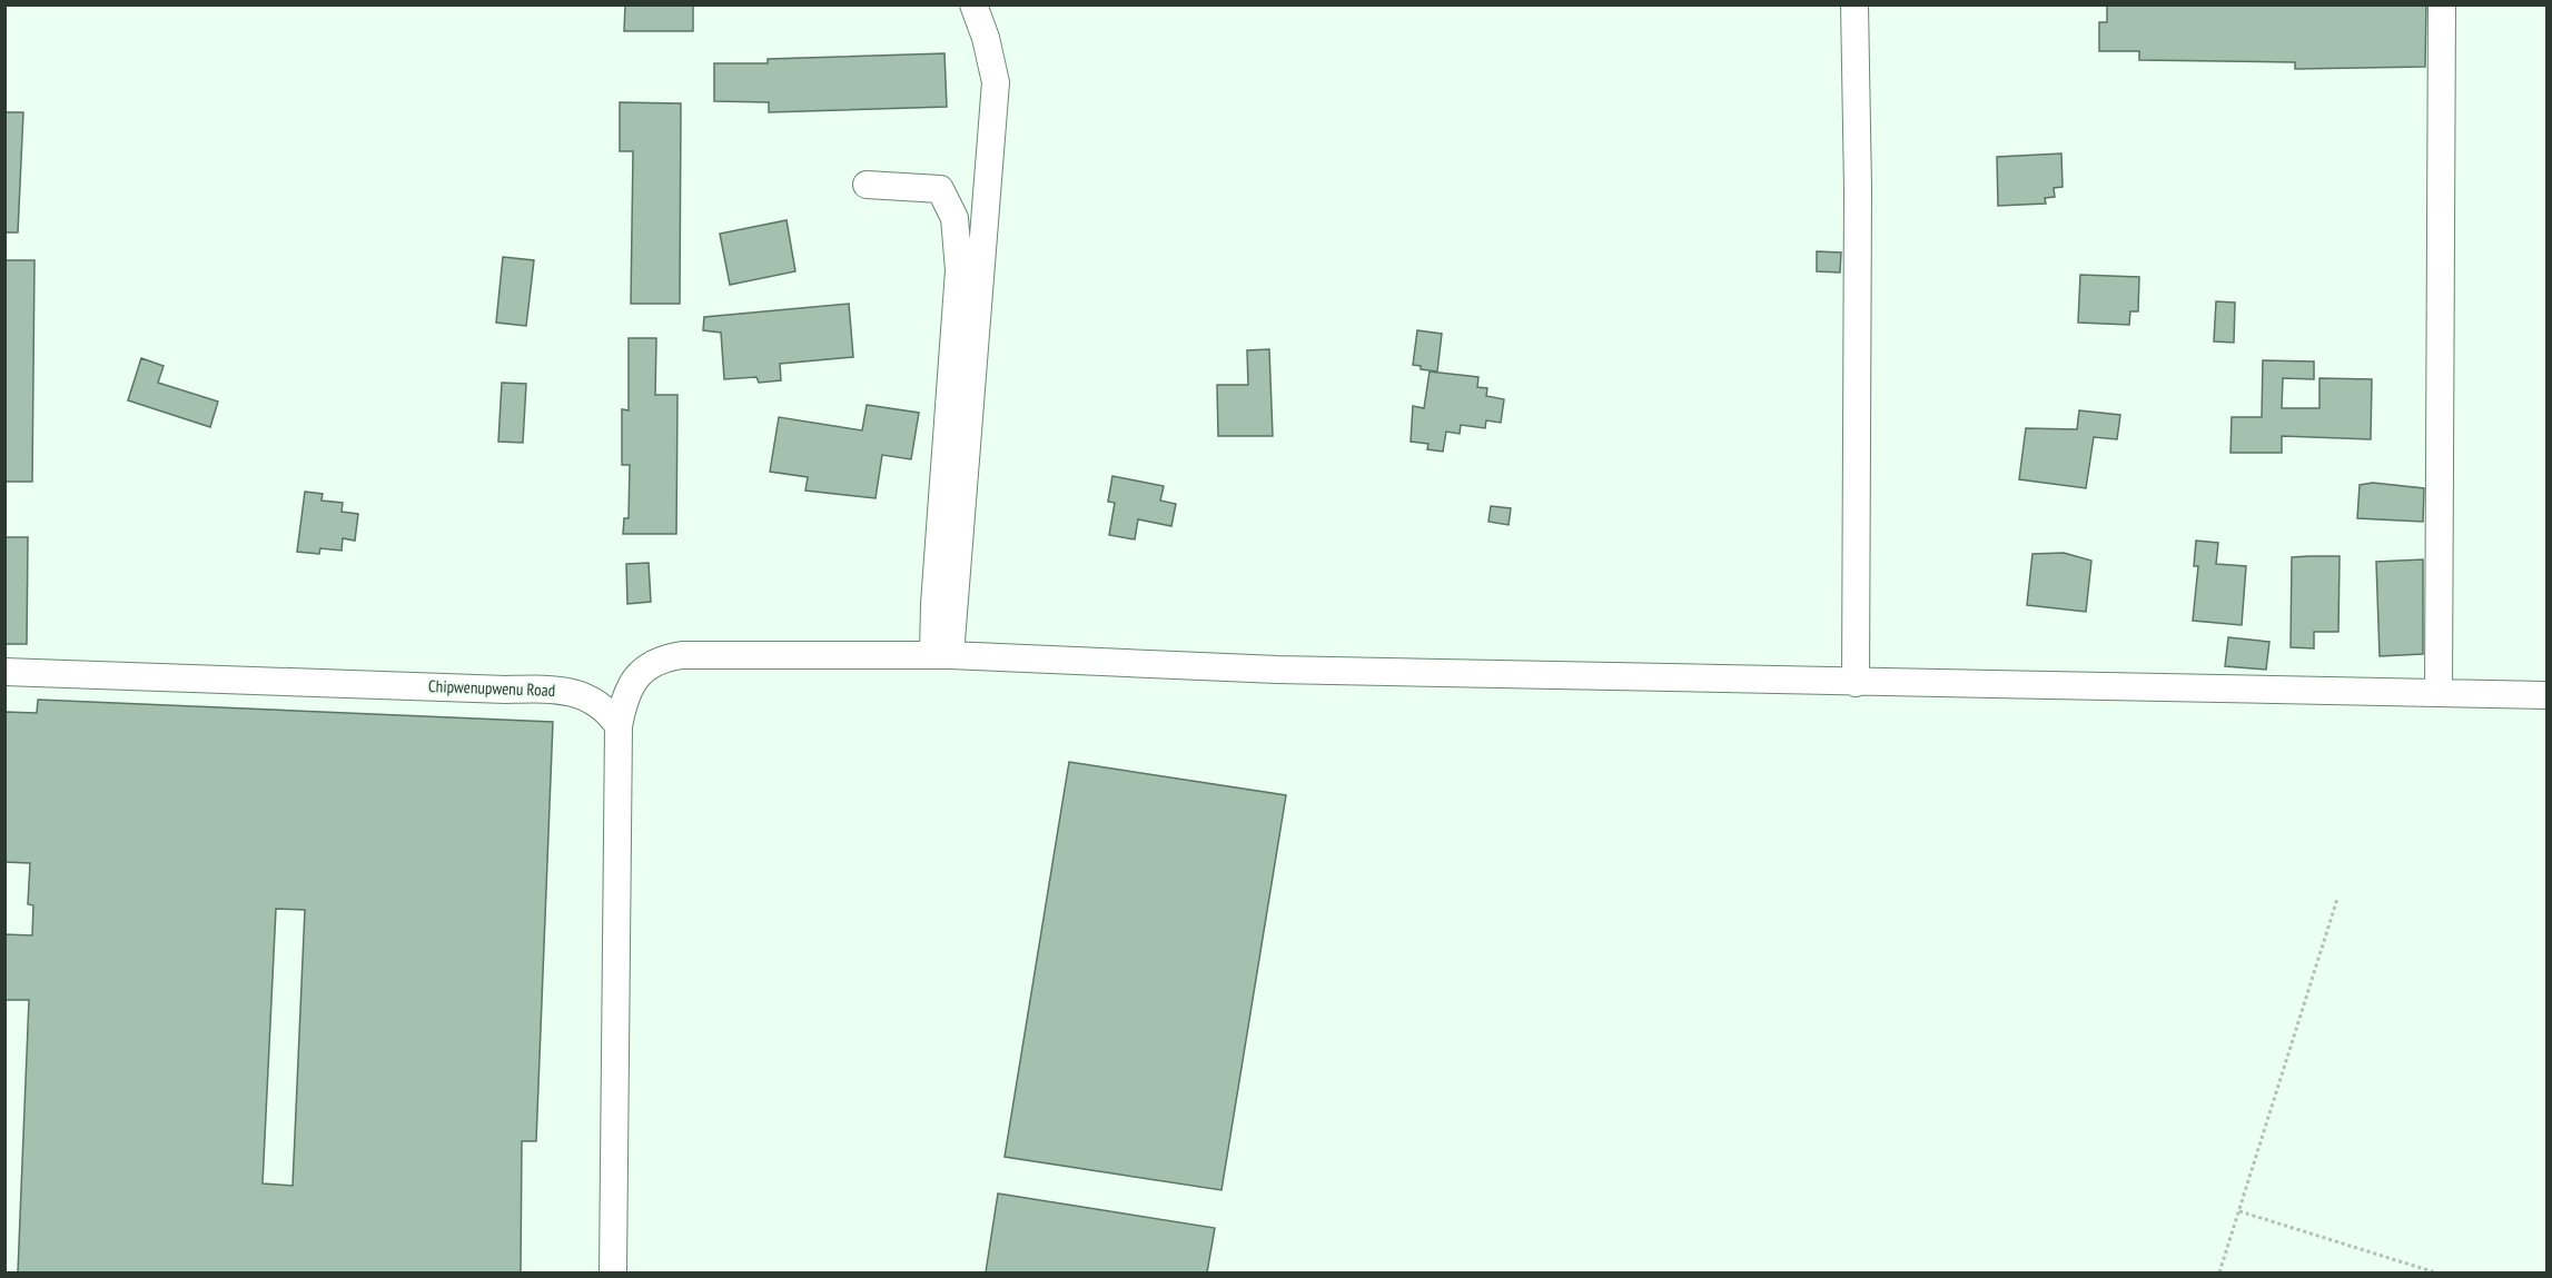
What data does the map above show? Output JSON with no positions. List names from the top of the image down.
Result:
{
  "streets": {
    "street": ["Chipwenupwenu Road"]
  }
}
